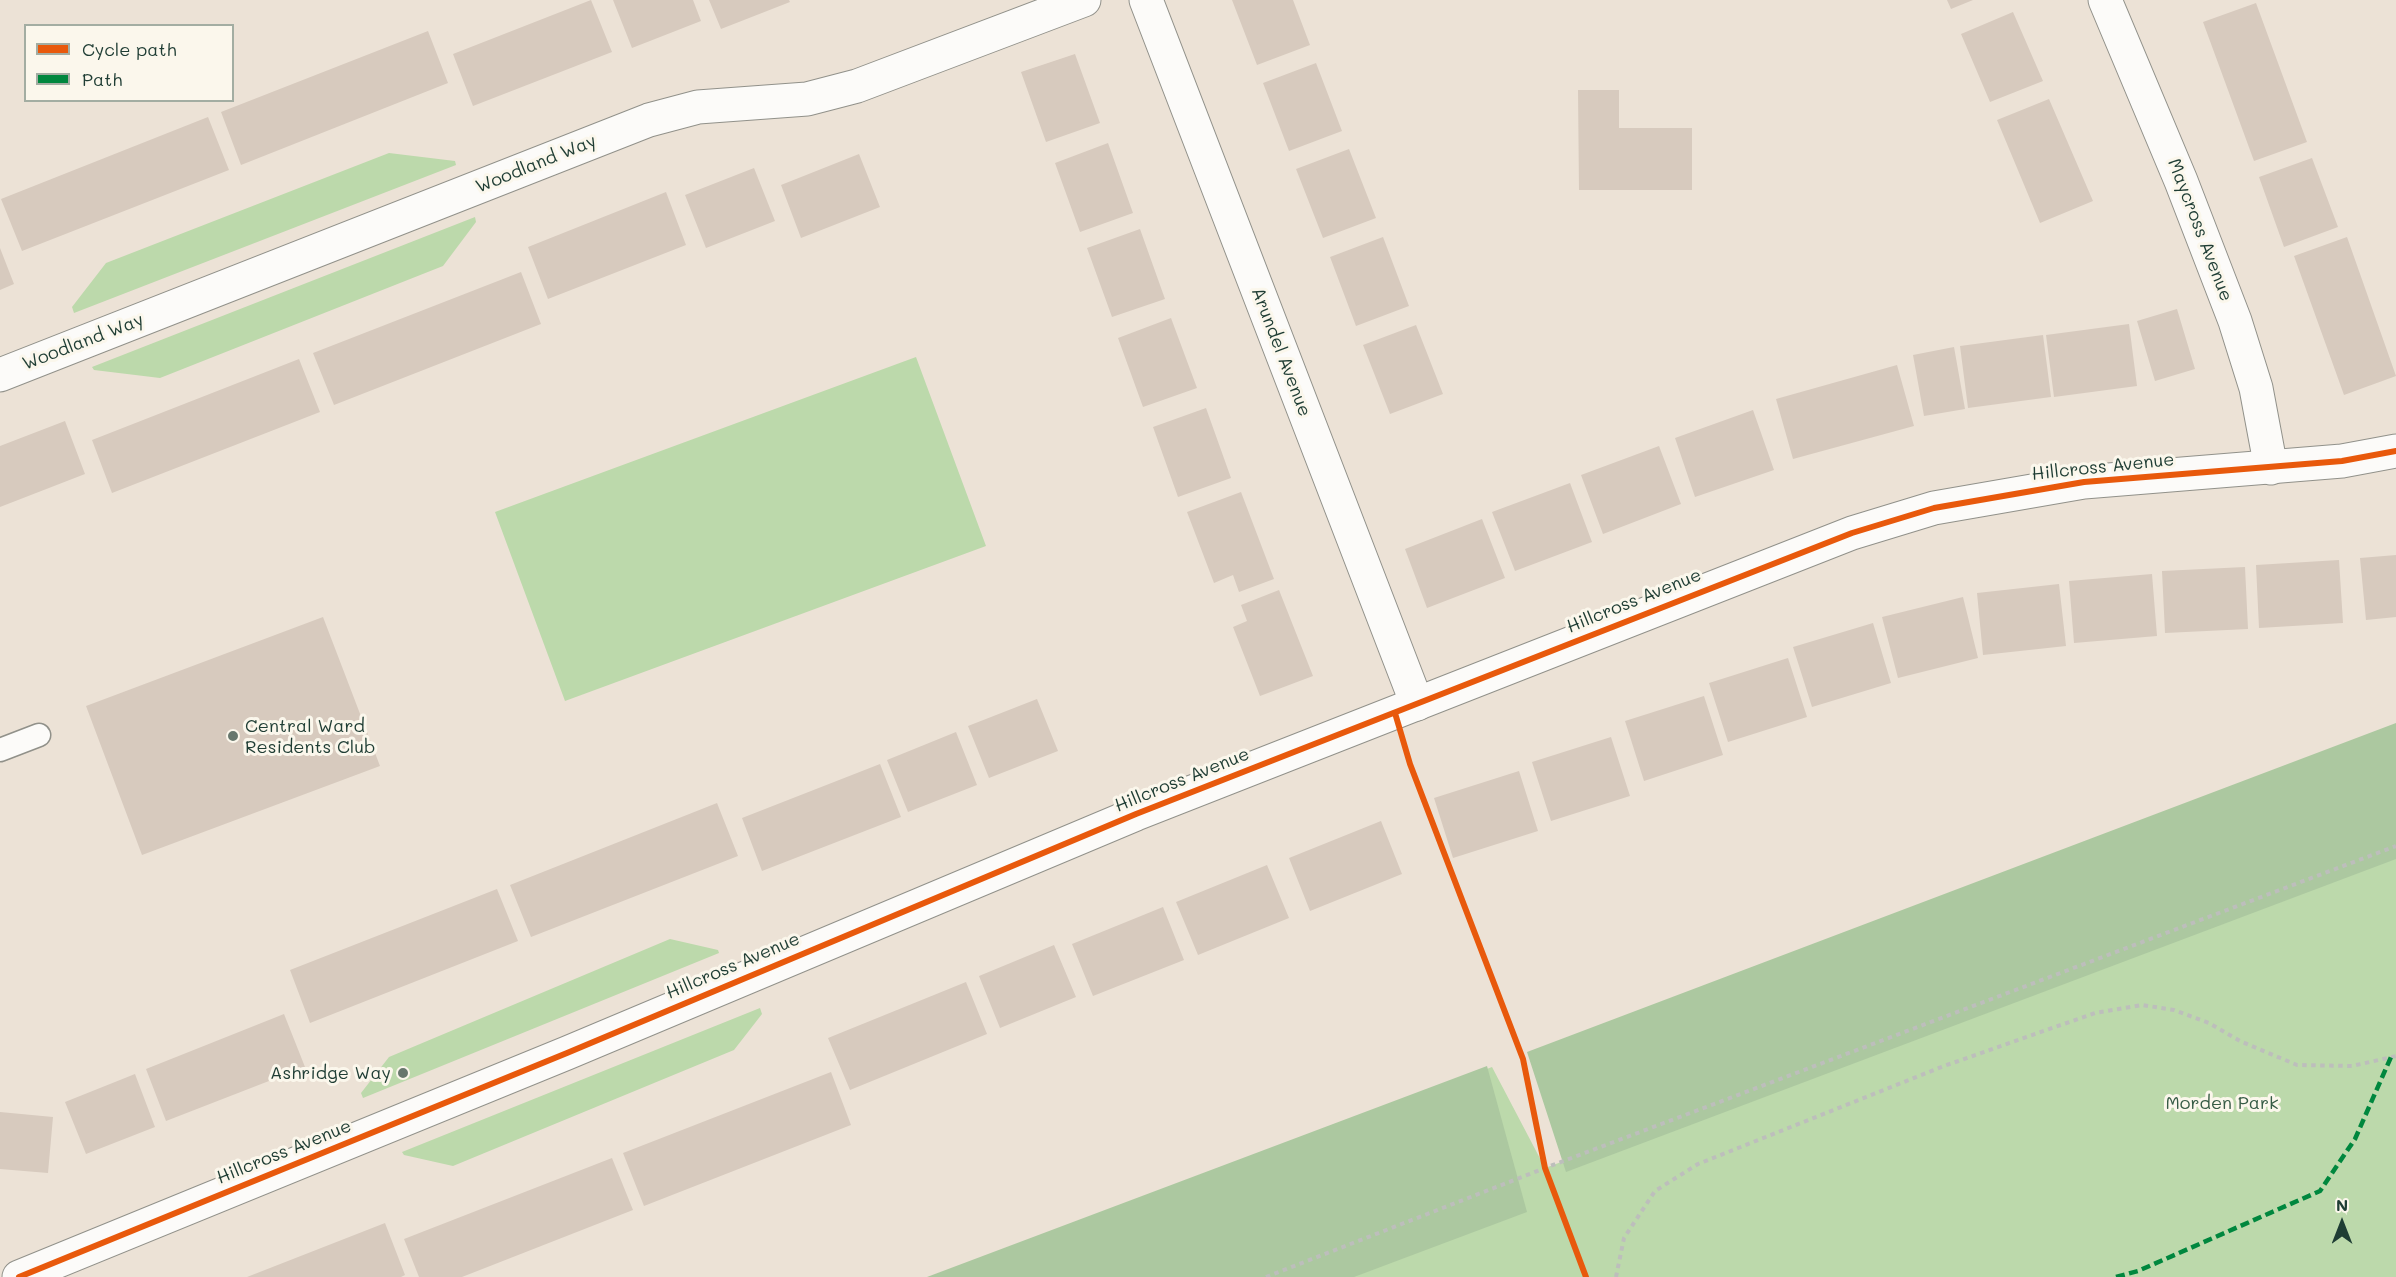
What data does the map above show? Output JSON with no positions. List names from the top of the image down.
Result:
{
  "streets": {
    "street": [
      "Woodland Way",
      "Maycross Avenue",
      "Arundel Avenue",
      "Hillcross Avenue"
    ]
  },
  "crossings": [
    ["Maycross Avenue", "Hillcross Avenue"],
    ["Arundel Avenue", "Hillcross Avenue"]
  ],
  "parks": ["Morden Park"],
  "places": ["Central Ward Residents Club", "Ashridge Way"],
  "legend": ["Cycle path", "Path"],
  "north": "top"
}
